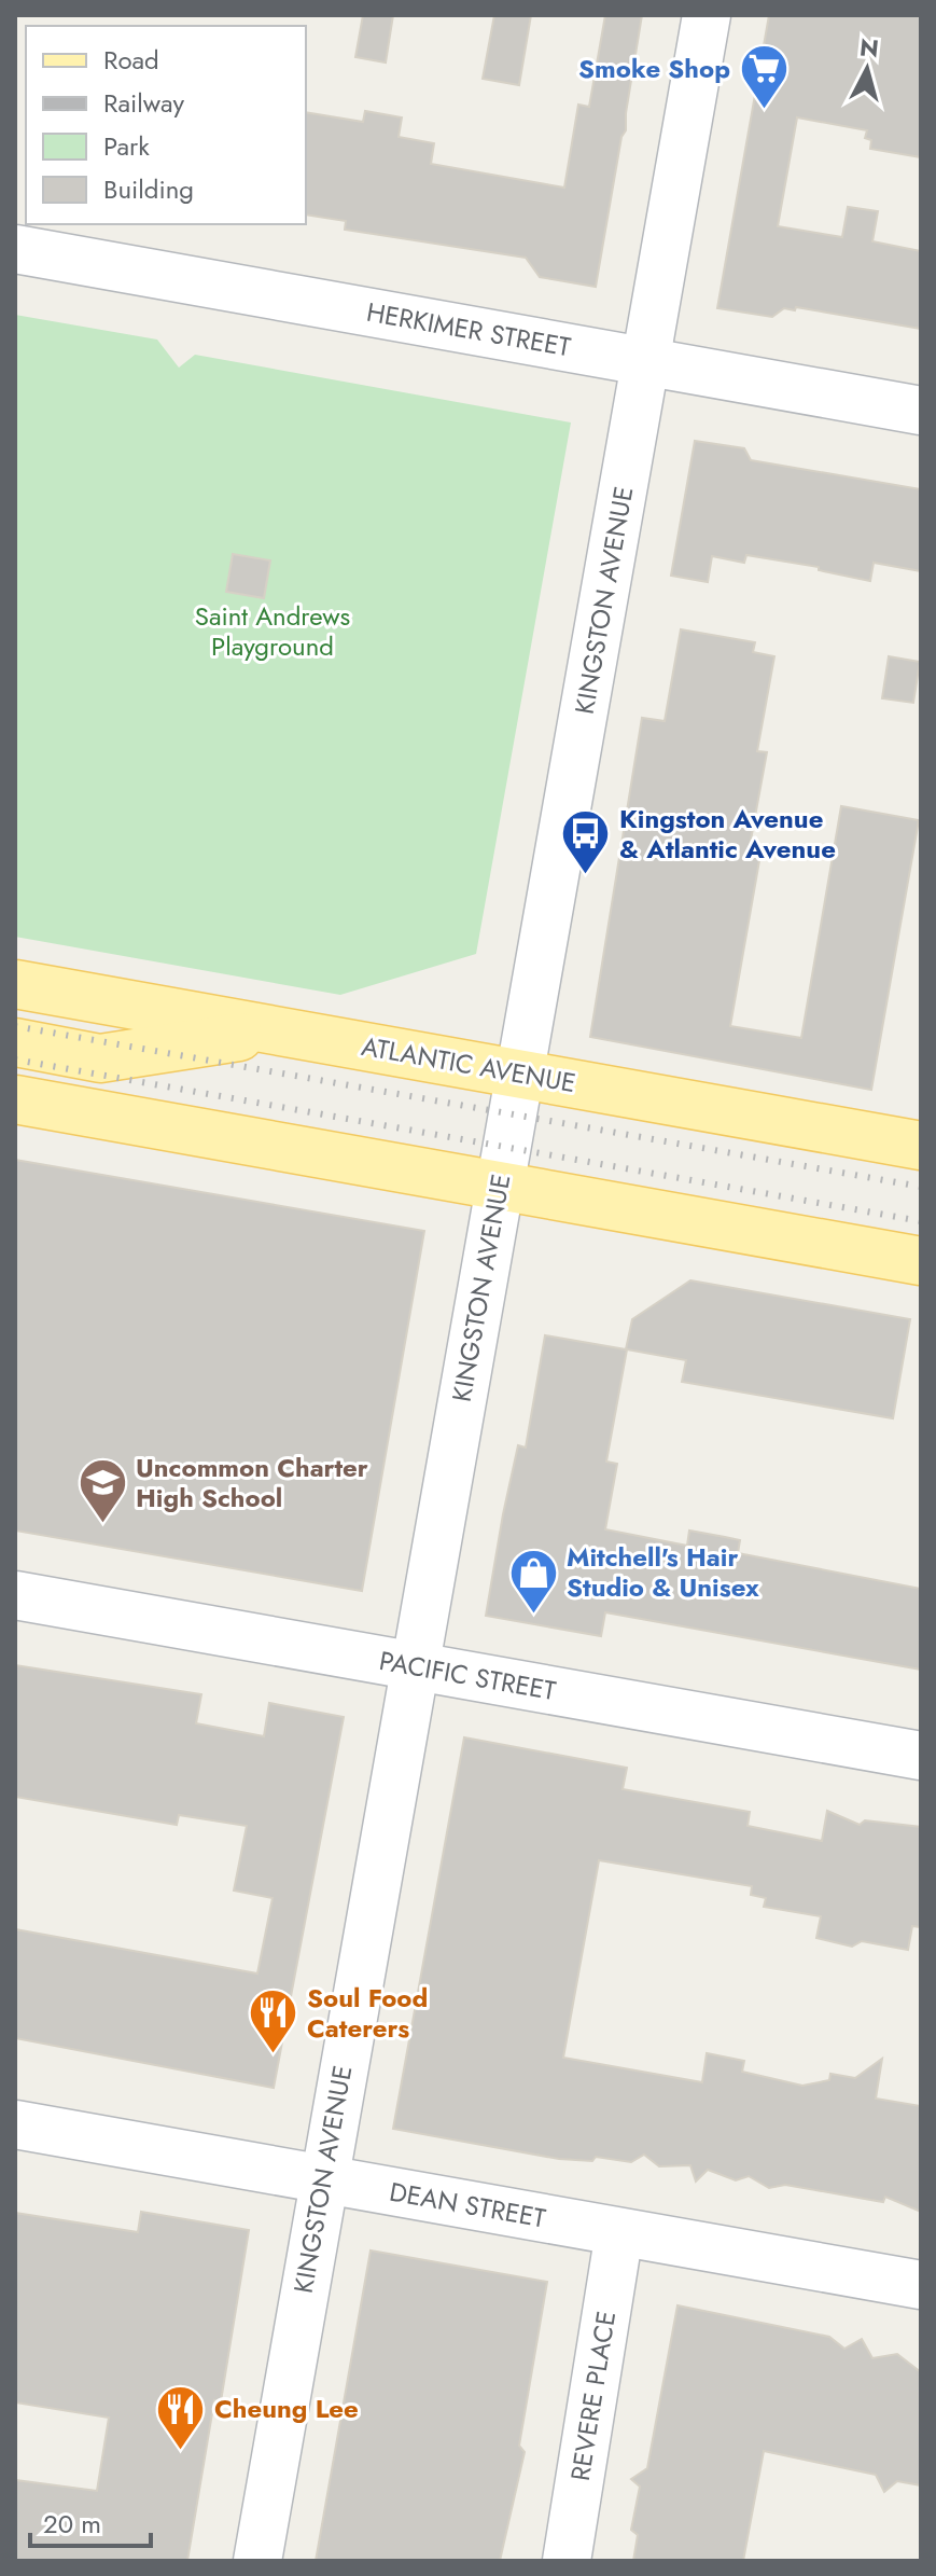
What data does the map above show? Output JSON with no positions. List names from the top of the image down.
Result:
{
  "streets": {
    "main road": ["ATLANTIC AVENUE"],
    "street": [
      "HERKIMER STREET",
      "KINGSTON AVENUE",
      "PACIFIC STREET",
      "DEAN STREET",
      "REVERE PLACE"
    ]
  },
  "crossings": [
    ["HERKIMER STREET", "KINGSTON AVENUE"],
    ["KINGSTON AVENUE", "ATLANTIC AVENUE"],
    ["KINGSTON AVENUE", "PACIFIC STREET"],
    ["KINGSTON AVENUE", "DEAN STREET"],
    ["DEAN STREET", "REVERE PLACE"]
  ],
  "parks": ["Saint Andrews Playground"],
  "places": {
    "supermarket": ["Smoke Shop"],
    "bus stop": ["Kingston Avenue & Atlantic Avenue"],
    "school or university": ["Uncommon Charter High School"],
    "shop": ["Mitchell's Hair Studio & Unisex"],
    "restaurant": ["Soul Food Caterers", "Cheung Lee"]
  },
  "legend": [
    "Road",
    "Railway",
    "Park",
    "Building"
  ],
  "scale_bar": "20 m",
  "north": "top"
}
